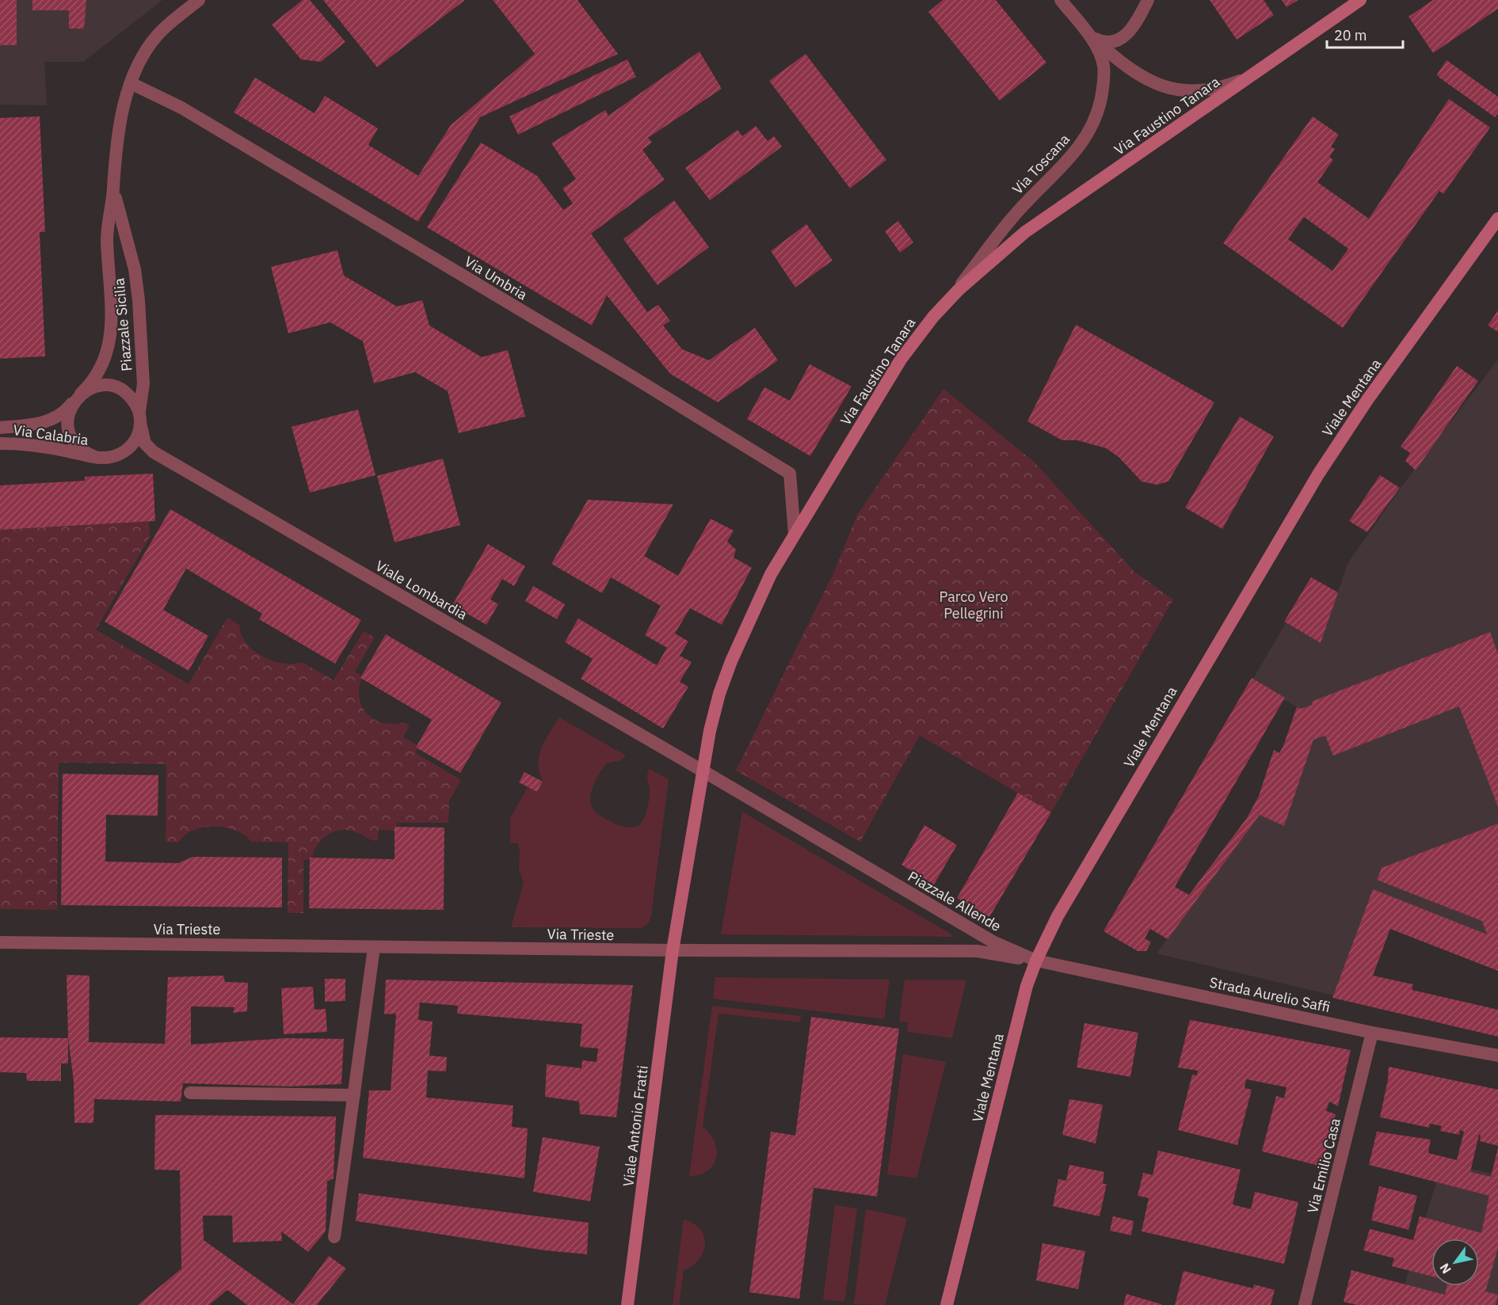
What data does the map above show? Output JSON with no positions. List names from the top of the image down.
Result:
{
  "streets": {
    "main road": ["Via Faustino Tanara", "Viale Mentana", "Viale Antonio Fratti"],
    "street": [
      "Via Toscana",
      "Via Umbria",
      "Piazzale Sicilia",
      "Via Calabria",
      "Viale Lombardia",
      "Piazzale Allende",
      "Via Trieste",
      "Strada Aurelio Saffi",
      "Via Emilio Casa"
    ]
  },
  "crossings": [
    ["Via Faustino Tanara", "Via Toscana"],
    ["Via Faustino Tanara", "Via Umbria"],
    ["Via Faustino Tanara", "Viale Lombardia"],
    ["Via Faustino Tanara", "Piazzale Allende"],
    ["Via Umbria", "Piazzale Sicilia"],
    ["Piazzale Sicilia", "Via Calabria"],
    ["Piazzale Sicilia", "Viale Lombardia"],
    ["Viale Mentana", "Piazzale Allende"],
    ["Viale Mentana", "Strada Aurelio Saffi"],
    ["Via Calabria", "Viale Lombardia"],
    ["Viale Lombardia", "Piazzale Allende"],
    ["Piazzale Allende", "Via Trieste"],
    ["Piazzale Allende", "Strada Aurelio Saffi"],
    ["Piazzale Allende", "Viale Antonio Fratti"],
    ["Via Trieste", "Viale Antonio Fratti"],
    ["Strada Aurelio Saffi", "Via Emilio Casa"]
  ],
  "parks": ["Parco Vero Pellegrini"],
  "scale_bar": "20 m",
  "north": "bottom left"
}
